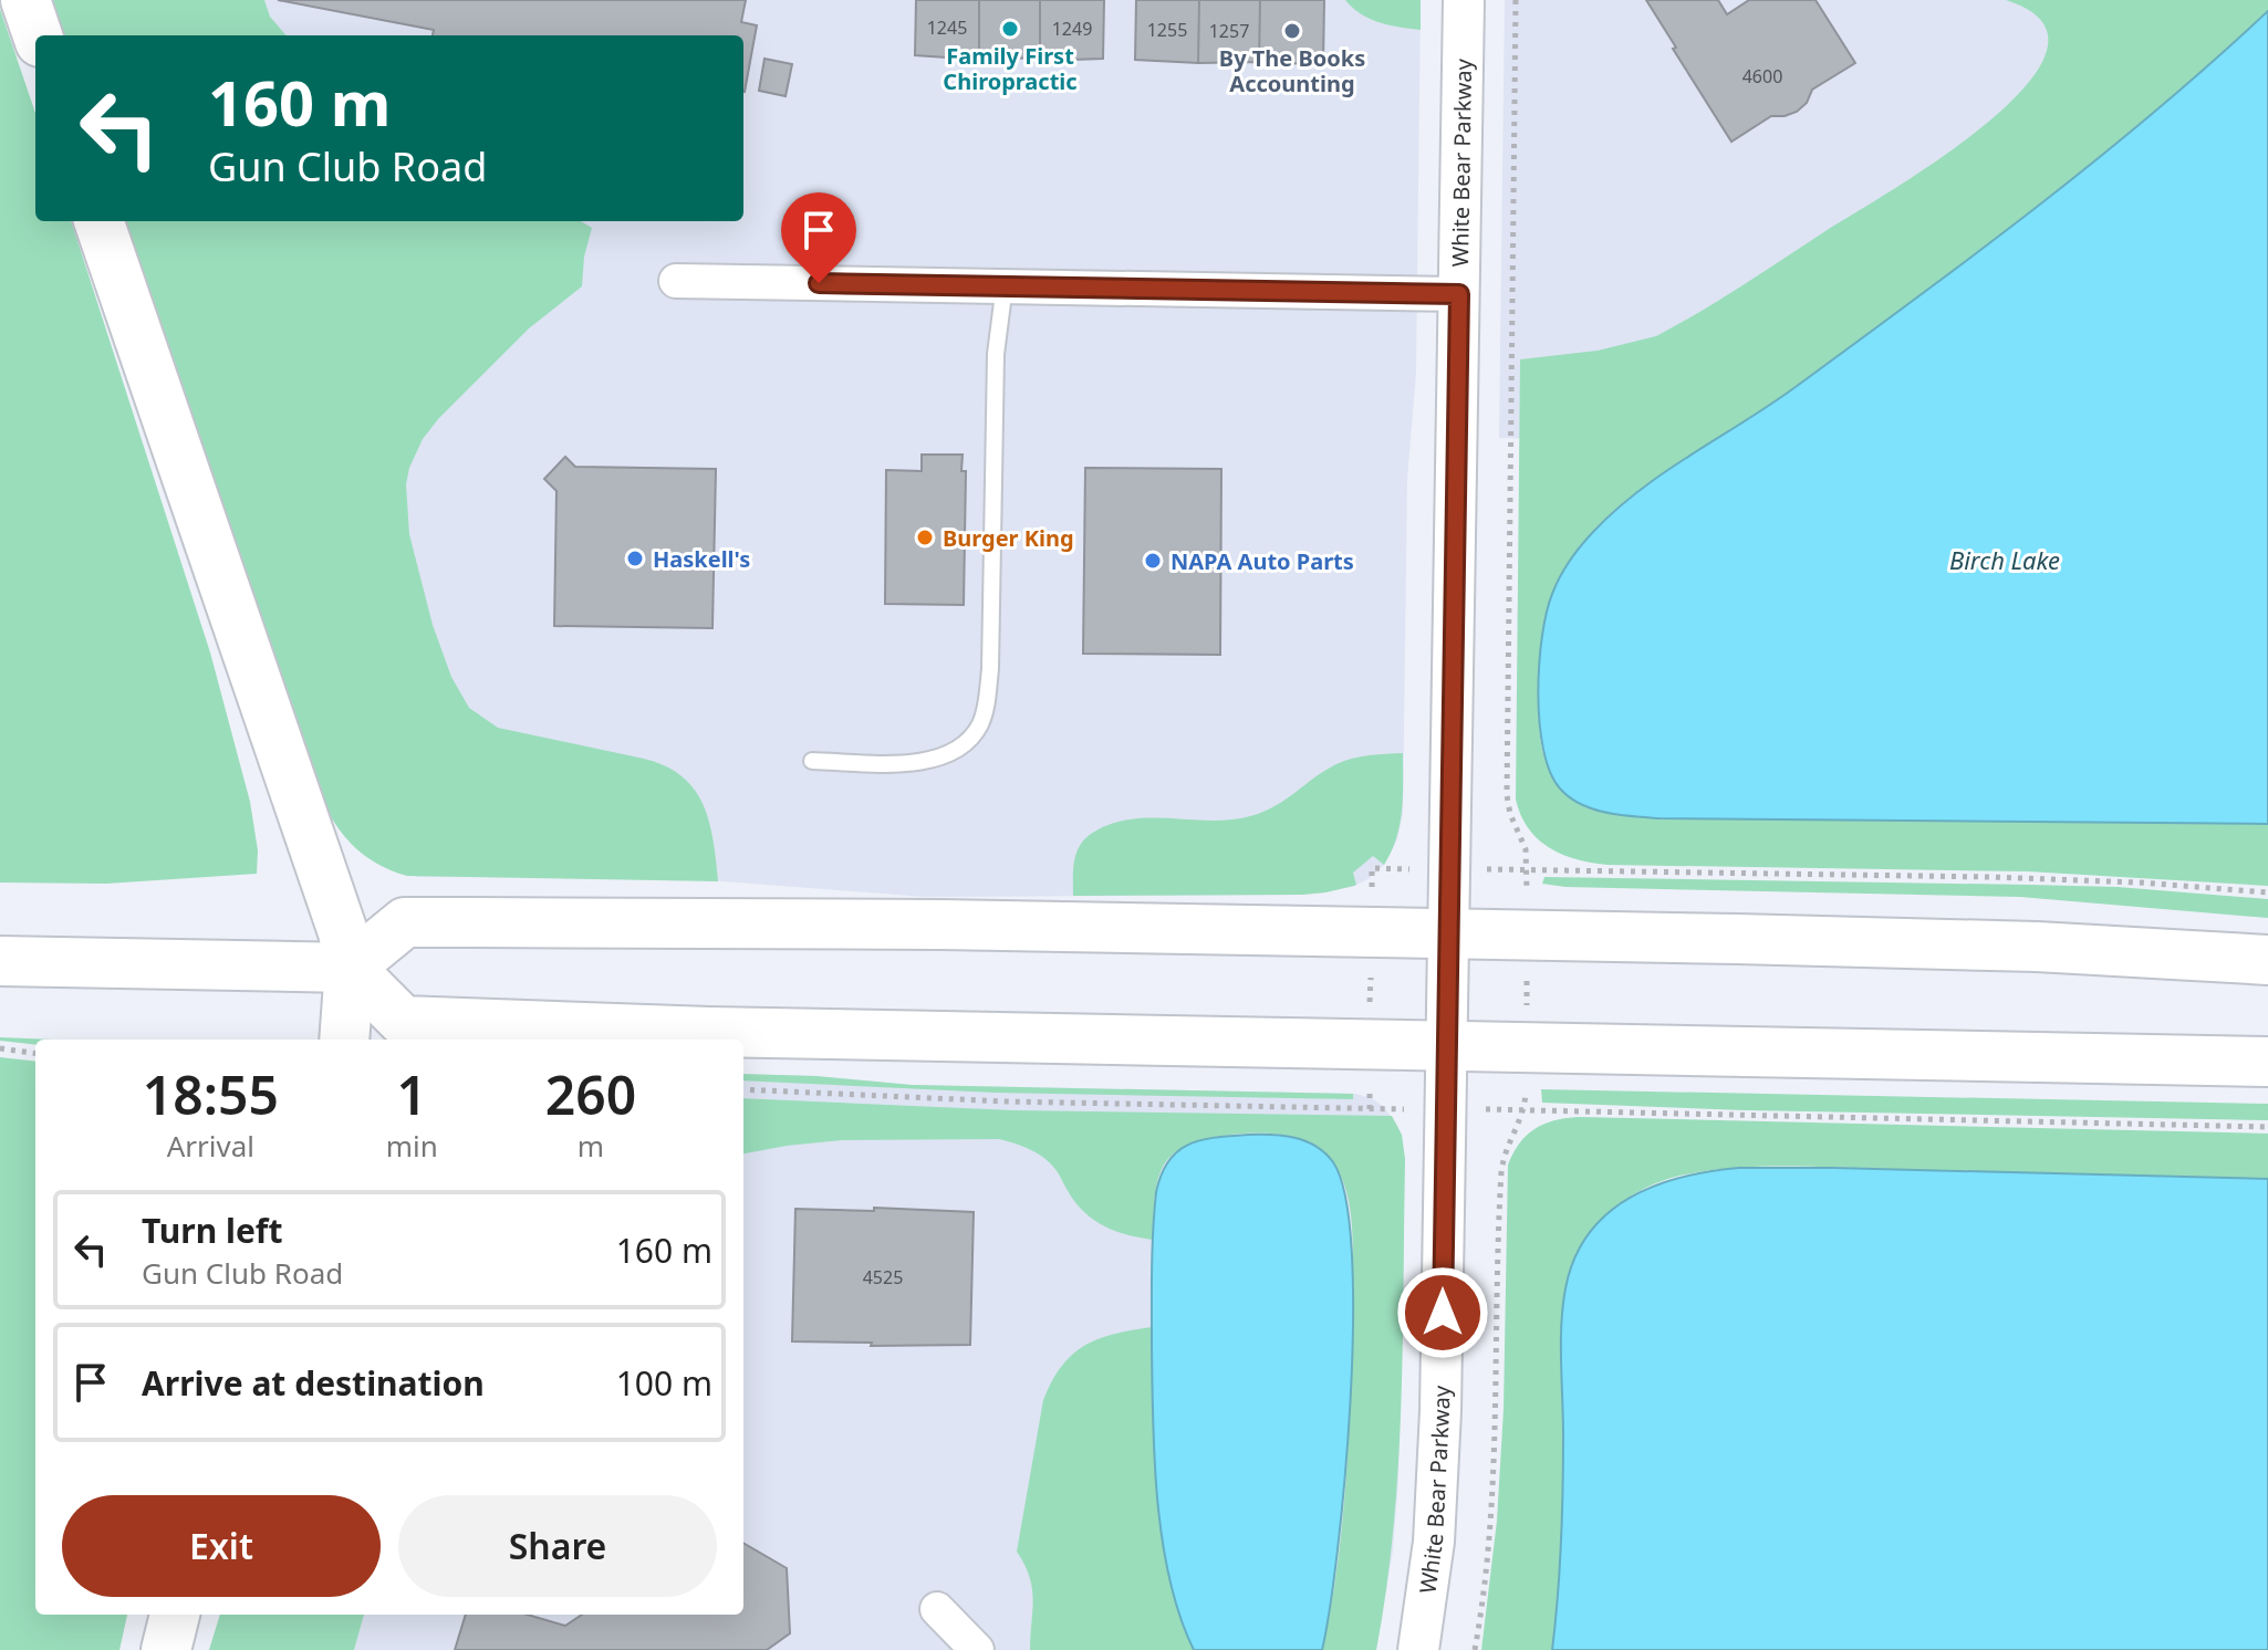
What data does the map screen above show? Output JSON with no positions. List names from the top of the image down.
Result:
{
  "streets": {
    "street": ["White Bear Parkway"]
  },
  "water": ["Birch Lake"],
  "places": [
    "Family First Chiropractic",
    "By The Books Accounting",
    "Burger King",
    "Haskell's",
    "NAPA Auto Parts"
  ],
  "house_numbers": [
    "1245",
    "1249",
    "1255",
    "1257",
    "4600",
    "4525"
  ],
  "page": {
    "turn": ["160 m", "Gun Club Road"],
    "eta": [
      "18:55",
      "Arrival",
      "1",
      "min",
      "260",
      "m"
    ],
    "list": [
      {
        "name": "Turn left",
        "note": "Gun Club Road",
        "value": "160 m"
      },
      {
        "name": "Arrive at destination",
        "value": "100 m"
      }
    ],
    "buttons": ["Exit", "Share"]
  }
}
